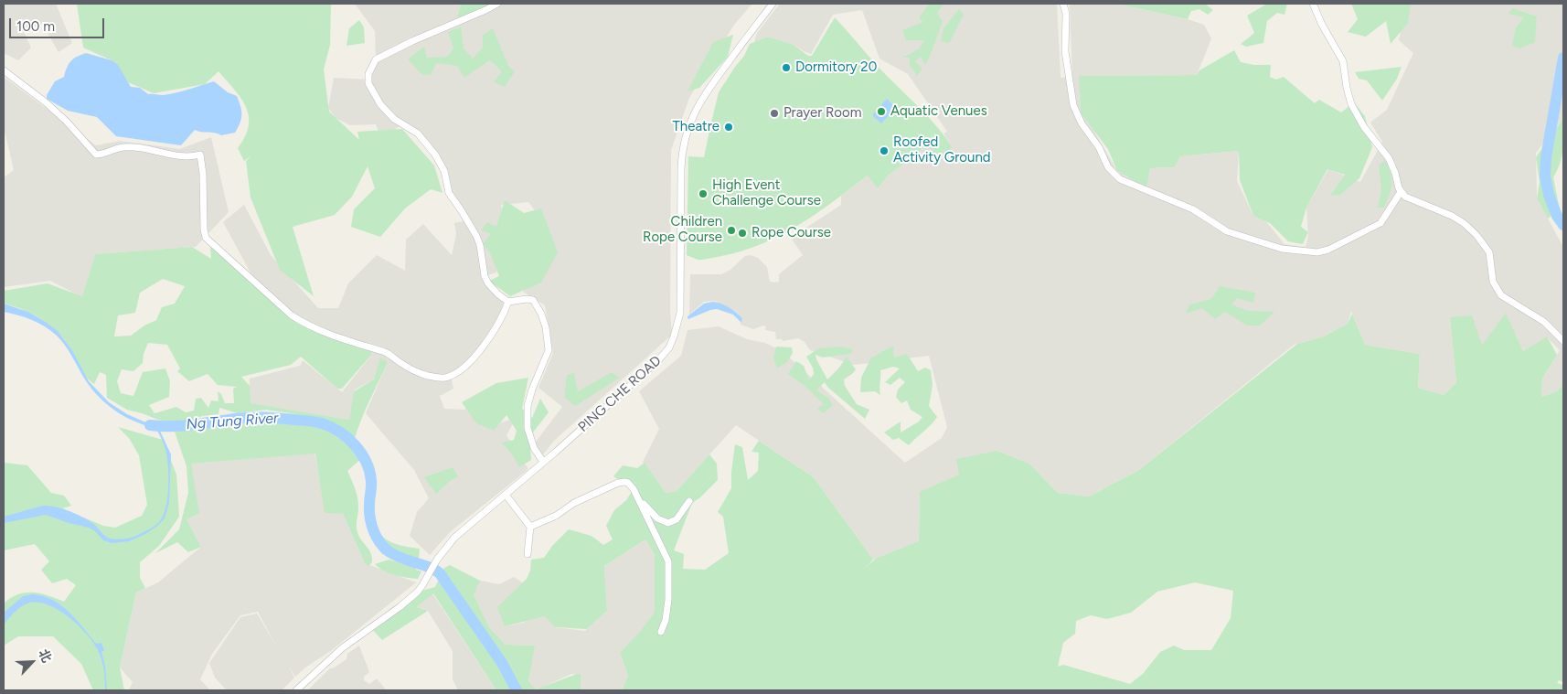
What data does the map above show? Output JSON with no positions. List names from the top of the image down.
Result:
{
  "streets": {
    "street": ["PING CHE ROAD"]
  },
  "water": ["Ng Tung River"],
  "places": [
    "Dormitory 20",
    "Aquatic Venues",
    "Prayer Room",
    "Theatre",
    "Roofed Activity Ground",
    "High Event Challenge Course",
    "Children Rope Course",
    "Rope Course"
  ],
  "scale_bar": "100 m",
  "north": "top right"
}
